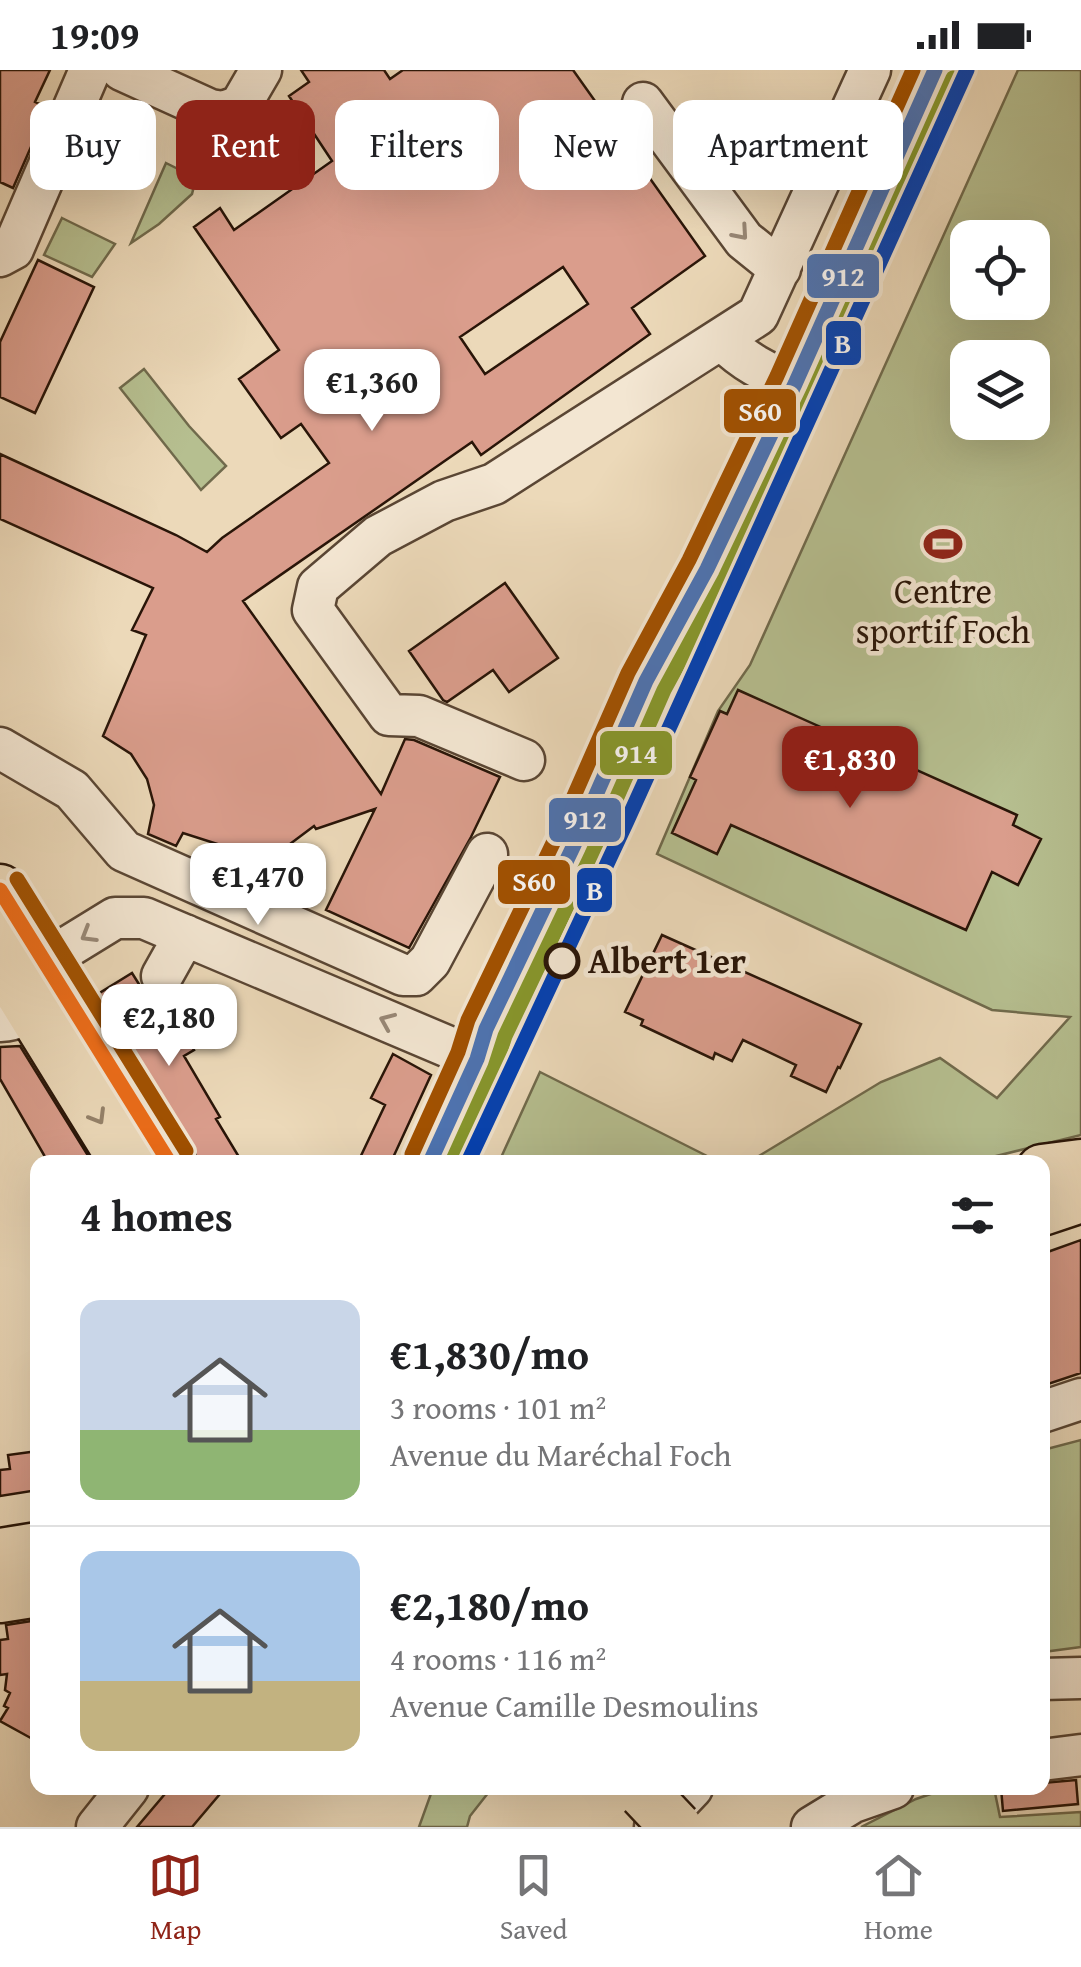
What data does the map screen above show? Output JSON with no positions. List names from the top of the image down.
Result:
{
  "places": {
    "sports": ["Centre sportif Foch"],
    "other": ["Albert 1er"]
  },
  "lines": [
    "transit line B",
    "transit line 912",
    "transit line S60",
    "transit line 914",
    "transit line 3"
  ],
  "page": {
    "status": "19:09",
    "chip": [
      "Buy",
      "Rent",
      "Filters",
      "New",
      "Apartment"
    ],
    "price": [
      "€1,360",
      "€1,830",
      "€1,470",
      "€2,180"
    ],
    "heading": "4 homes",
    "list": [
      {
        "name": "€1,830/mo",
        "note": "3 rooms · 101 m² · Avenue du Maréchal Foch"
      },
      {
        "name": "€2,180/mo",
        "note": "4 rooms · 116 m² · Avenue Camille Desmoulins"
      }
    ],
    "tabs": ["Map", "Saved", "Home"]
  }
}
